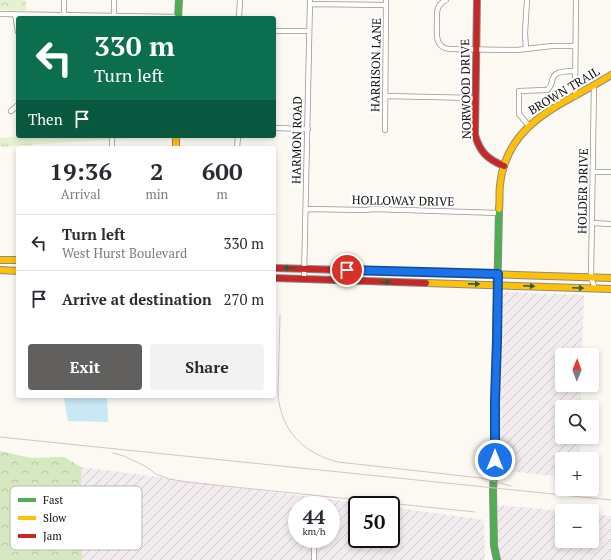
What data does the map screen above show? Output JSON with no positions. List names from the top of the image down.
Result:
{
  "streets": {
    "main road": ["NORWOOD DRIVE", "BROWN TRAIL"],
    "street": [
      "HARRISON LANE",
      "HARMON ROAD",
      "HOLDER DRIVE",
      "HOLLOWAY DRIVE"
    ]
  },
  "crossings": [
    ["NORWOOD DRIVE", "BROWN TRAIL"],
    ["BROWN TRAIL", "HOLDER DRIVE"],
    ["HARMON ROAD", "HOLLOWAY DRIVE"]
  ],
  "legend": ["Fast", "Slow", "Jam"],
  "north": "top",
  "page": {
    "turn": ["330 m", "Turn left"],
    "then": "Then",
    "eta": [
      "19:36",
      "Arrival",
      "2",
      "min",
      "600",
      "m"
    ],
    "list": [
      {
        "name": "Turn left",
        "note": "West Hurst Boulevard",
        "value": "330 m"
      },
      {
        "name": "Arrive at destination",
        "value": "270 m"
      }
    ],
    "buttons": ["Exit", "Share"],
    "map_buttons": ["+", "−"],
    "speed": "44 km/h",
    "limit": "50"
  }
}
